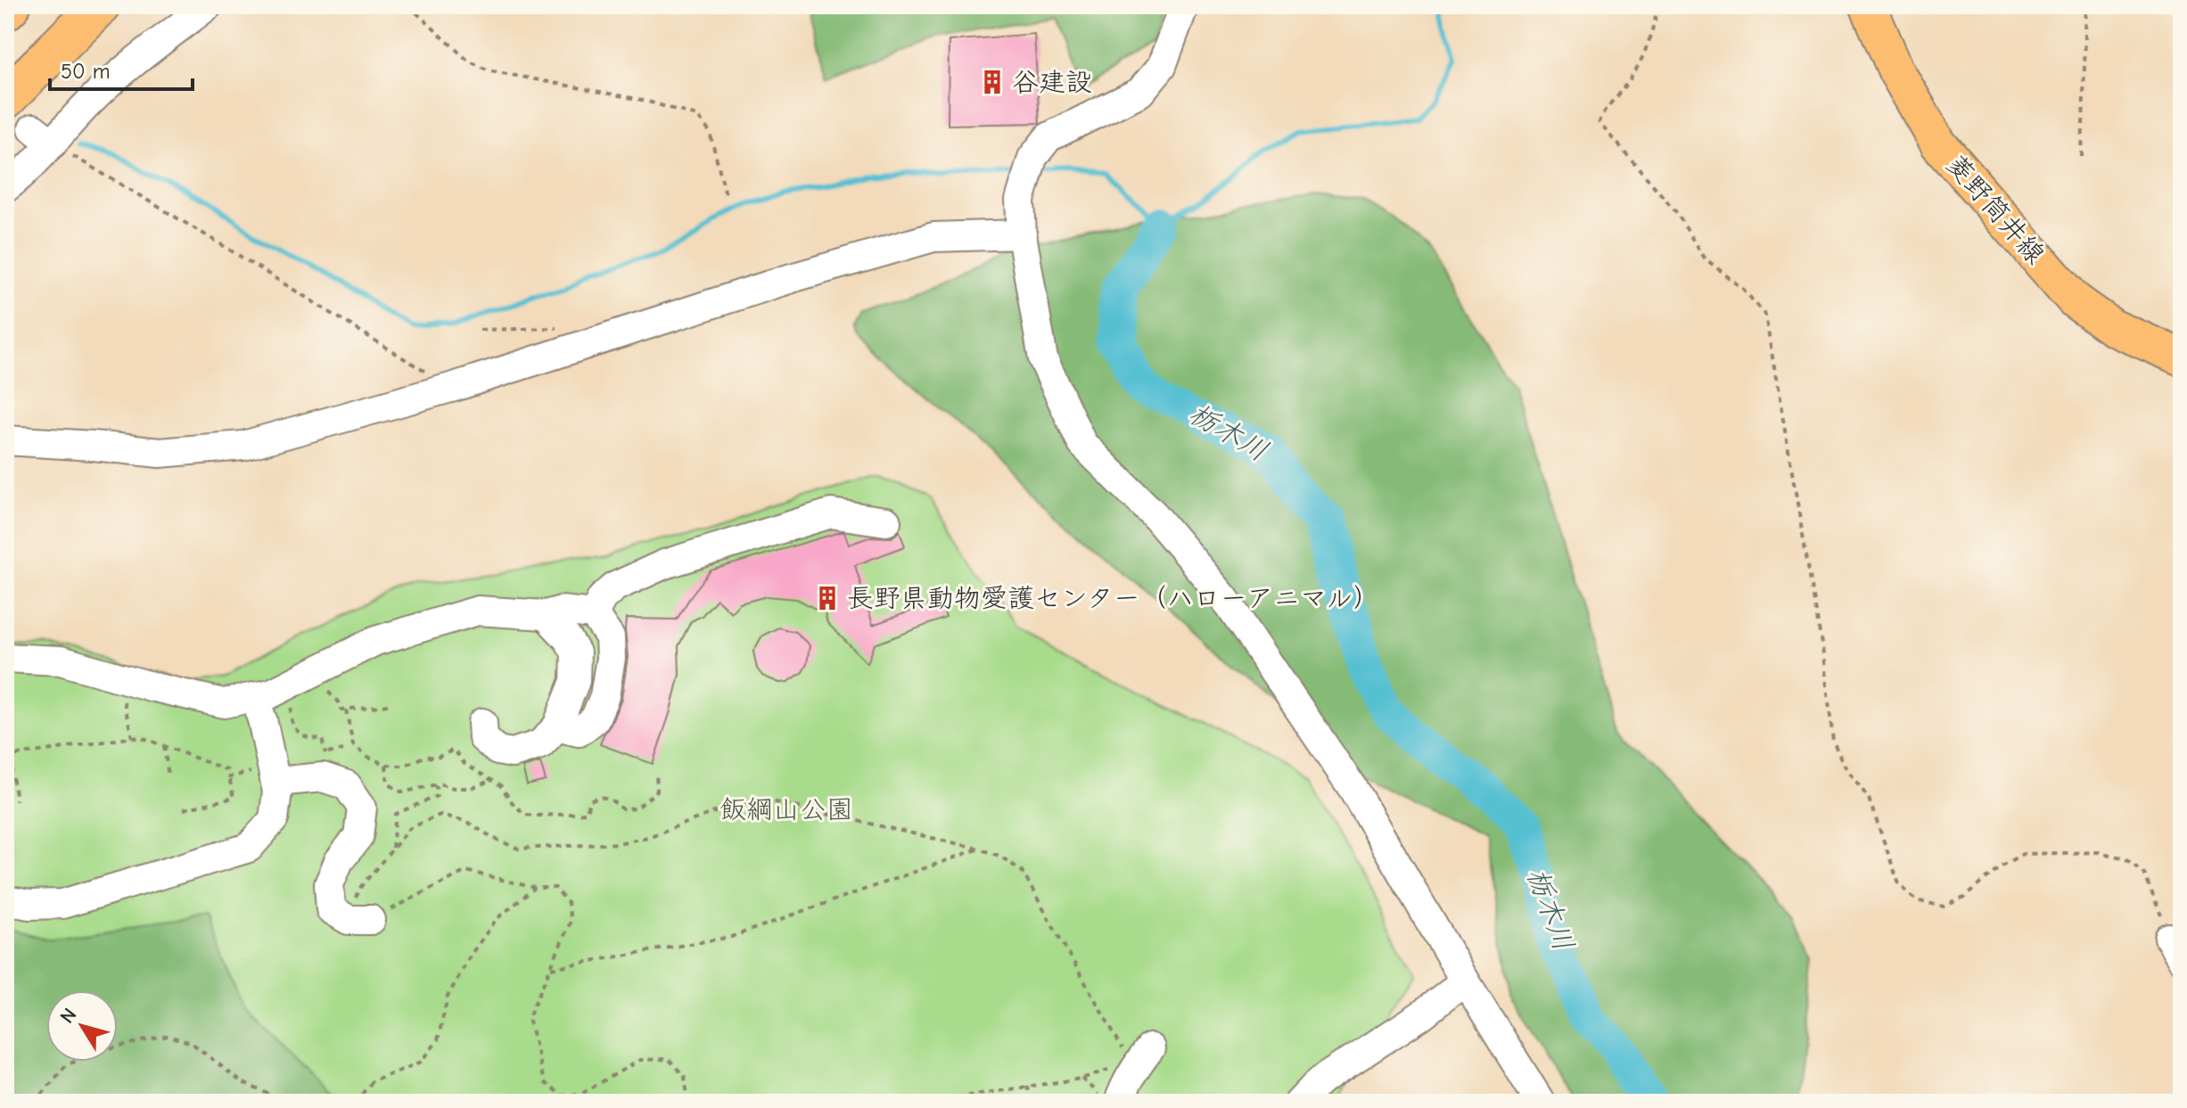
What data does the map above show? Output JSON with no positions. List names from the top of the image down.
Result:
{
  "streets": {
    "main road": ["菱野筒井線"]
  },
  "water": ["栃木川"],
  "parks": ["飯綱山公園"],
  "places": {
    "building": ["谷建設", "長野県動物愛護センター（ハローアニマル）"]
  },
  "scale_bar": "50 m",
  "north": "top left"
}
